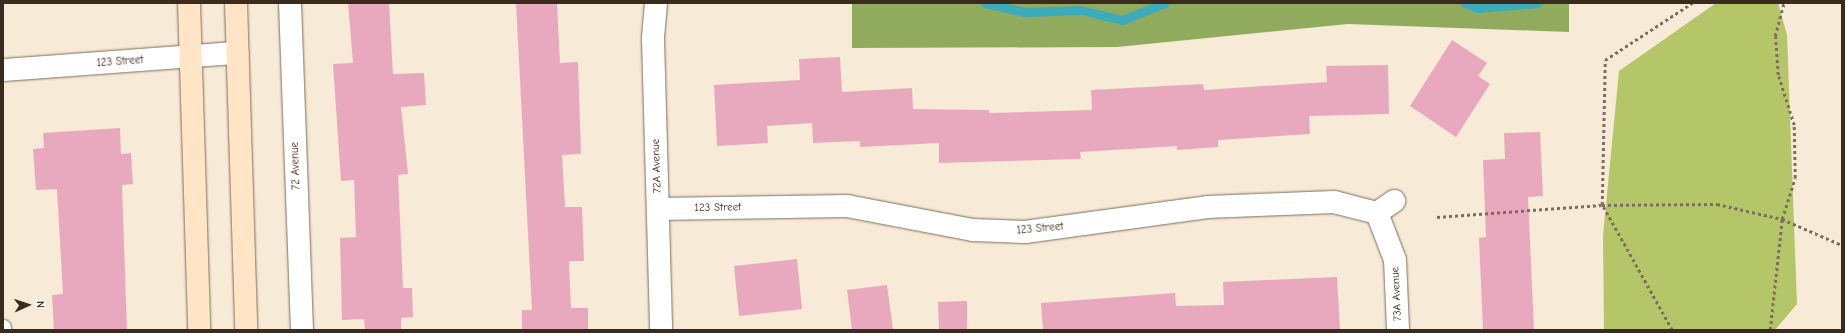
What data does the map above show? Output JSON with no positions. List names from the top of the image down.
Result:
{
  "streets": {
    "street": [
      "123 Street",
      "72 Avenue",
      "72A Avenue",
      "73A Avenue"
    ]
  },
  "crossings": [
    ["123 Street", "72A Avenue"],
    ["123 Street", "73A Avenue"]
  ],
  "north": "right"
}
